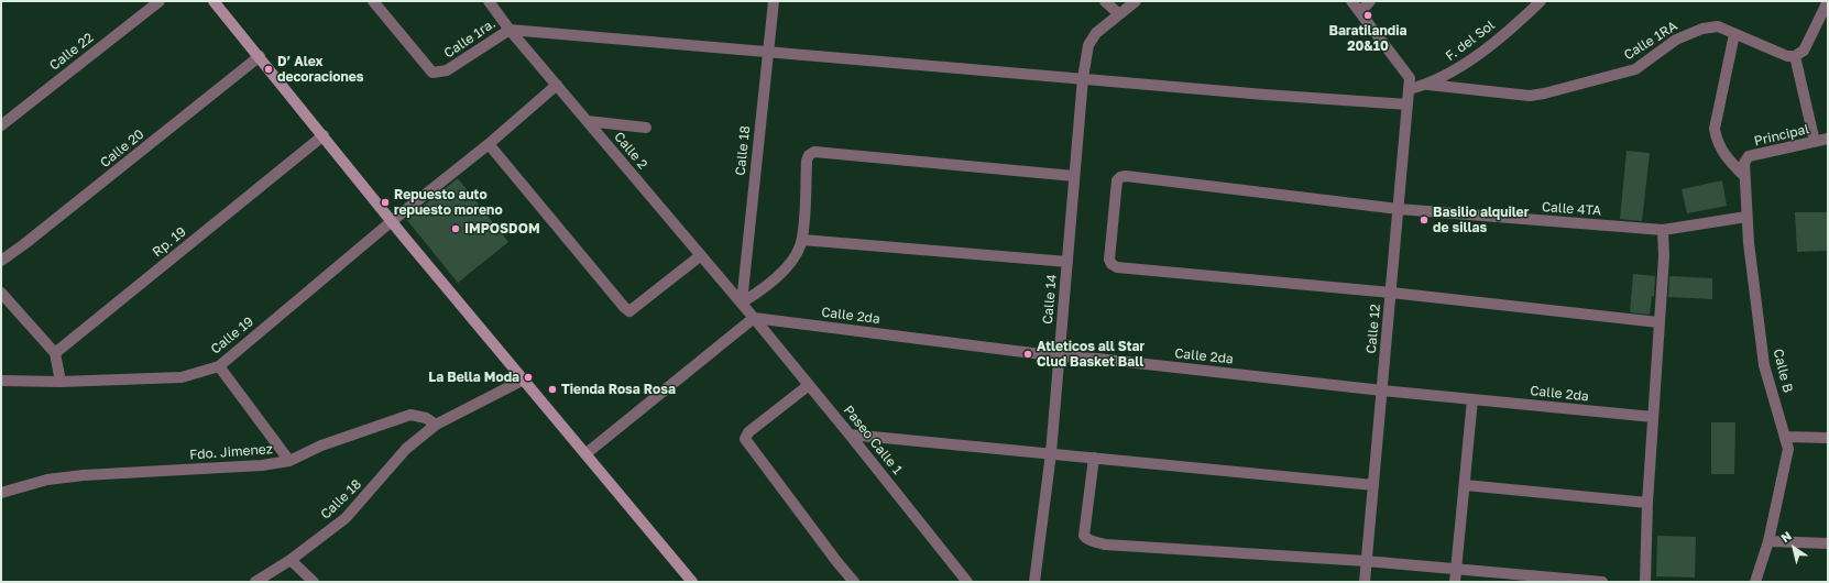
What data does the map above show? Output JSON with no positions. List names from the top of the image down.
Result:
{
  "streets": {
    "street": [
      "Calle 1ra.",
      "F. del Sol",
      "Calle 1RA",
      "Calle 22",
      "Principal",
      "Calle 20",
      "Calle 2",
      "Calle 18",
      "Calle 4TA",
      "Rp. 19",
      "Calle 14",
      "Calle 2da",
      "Calle 12",
      "Calle 19",
      "Calle B",
      "Paseo Calle 1",
      "Fdo. Jimenez"
    ]
  },
  "crossings": [
    ["Calle 1ra.", "Calle 2"],
    ["F. del Sol", "Calle 1RA"],
    ["F. del Sol", "Calle 12"],
    ["Principal", "Calle B"],
    ["Calle 2", "Calle 18"],
    ["Calle 2", "Calle 2da"],
    ["Calle 2", "Calle 19"],
    ["Calle 2", "Paseo Calle 1"],
    ["Calle 18", "Fdo. Jimenez"],
    ["Calle 4TA", "Calle 12"],
    ["Calle 4TA", "Calle B"],
    ["Calle 14", "Calle 2da"],
    ["Calle 2da", "Calle 12"],
    ["Calle 2da", "Paseo Calle 1"]
  ],
  "places": [
    "Baratilandia 20&10",
    "D’ Alex decoraciones",
    "Repuesto auto repuesto moreno",
    "Basilio alquiler de sillas",
    "IMPOSDOM",
    "Atleticos all Star Clud Basket Ball",
    "La Bella Moda",
    "Tienda Rosa Rosa"
  ],
  "north": "top left"
}
